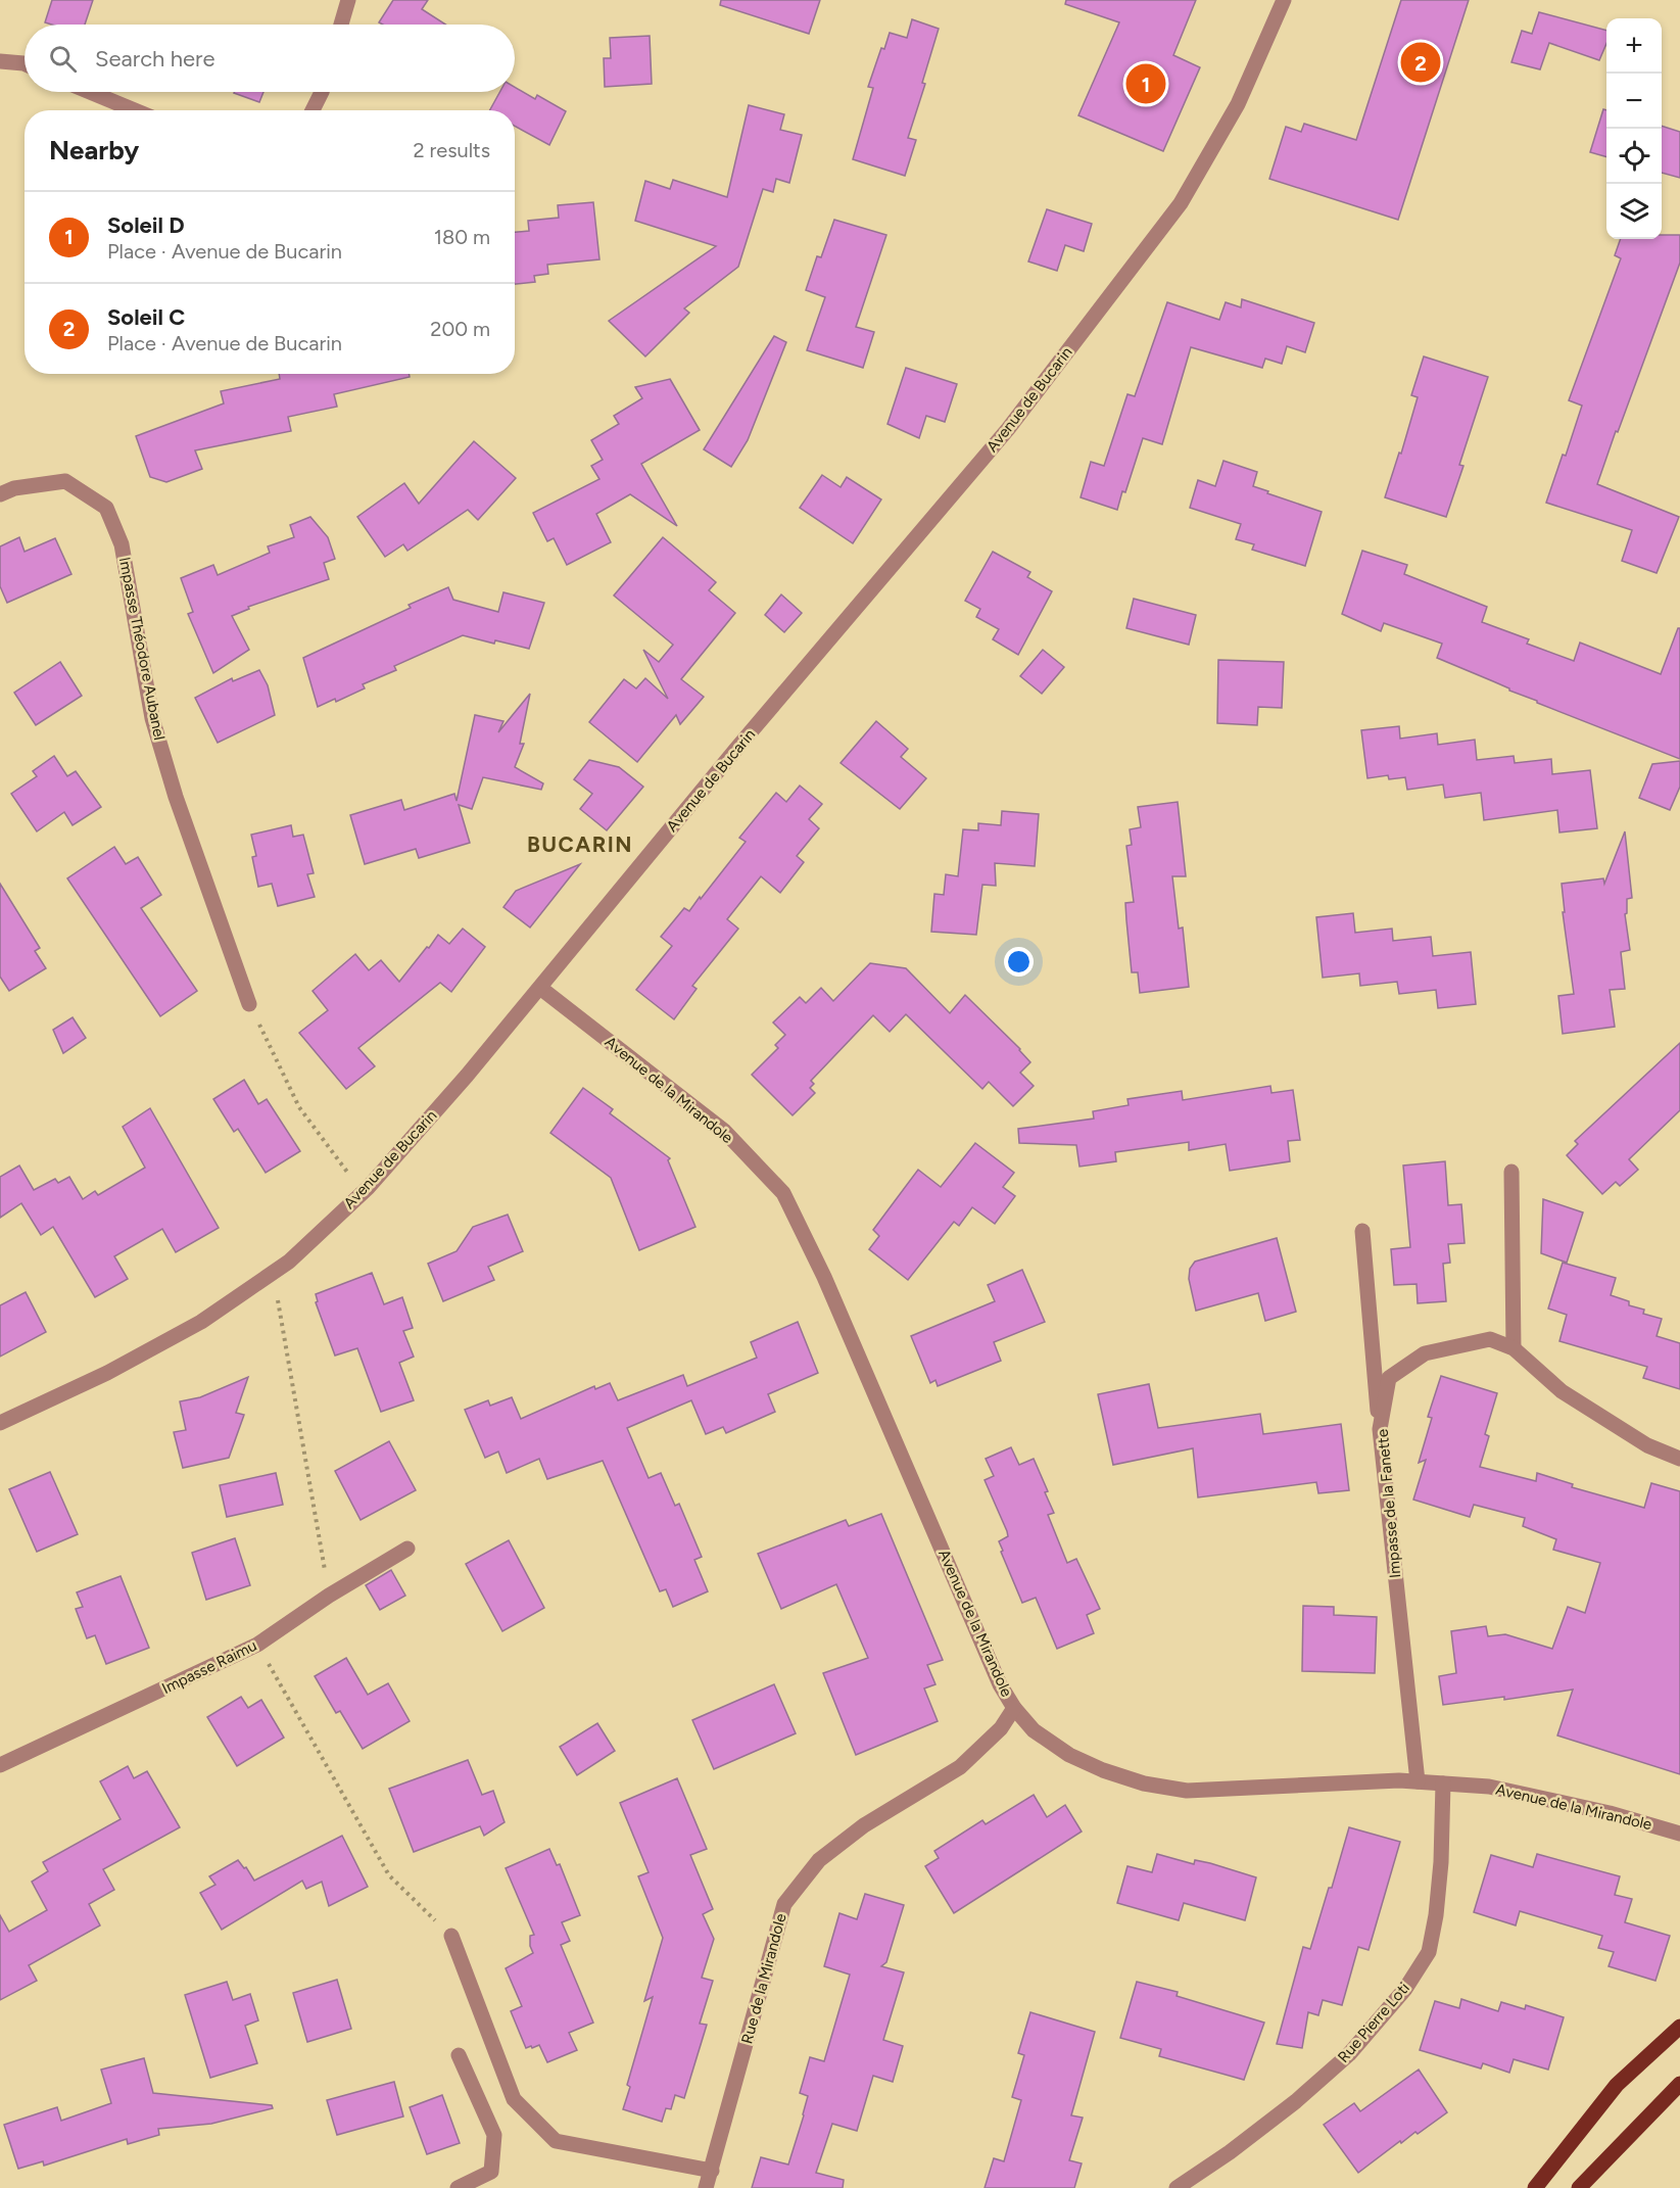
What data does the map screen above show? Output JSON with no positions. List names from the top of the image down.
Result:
{
  "streets": {
    "street": [
      "Avenue de Bucarin",
      "Impasse Théodore Aubanel",
      "Avenue de la Mirandole",
      "Impasse de la Fanette",
      "Impasse Raimu",
      "Rue de la Mirandole",
      "Rue Pierre Loti"
    ]
  },
  "crossings": [
    ["Avenue de Bucarin", "Avenue de la Mirandole"],
    ["Avenue de la Mirandole", "Impasse de la Fanette"],
    ["Avenue de la Mirandole", "Rue de la Mirandole"],
    ["Avenue de la Mirandole", "Rue Pierre Loti"]
  ],
  "districts": ["BUCARIN"],
  "page": {
    "map_buttons": ["+", "−"],
    "search": "Search here",
    "pins": ["2", "1"],
    "heading": ["Nearby", "2 results"],
    "list": [
      {
        "mark": "1",
        "name": "Soleil D",
        "note": "Place · Avenue de Bucarin",
        "value": "180 m"
      },
      {
        "mark": "2",
        "name": "Soleil C",
        "note": "Place · Avenue de Bucarin",
        "value": "200 m"
      }
    ]
  }
}
